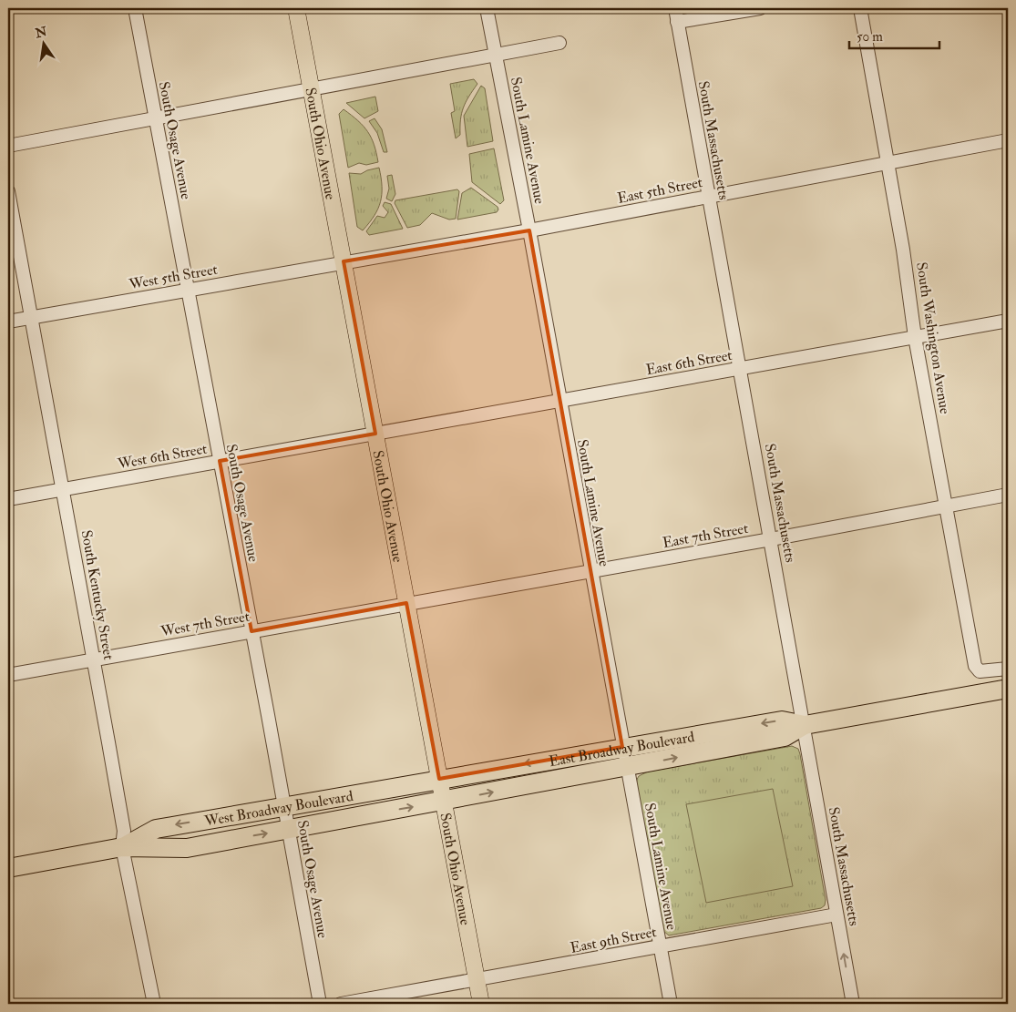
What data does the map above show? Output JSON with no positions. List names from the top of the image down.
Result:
{
  "streets": {
    "highway": ["East Broadway Boulevard", "West Broadway Boulevard"],
    "main road": ["South Ohio Avenue"],
    "street": [
      "South Osage Avenue",
      "South Lamine Avenue",
      "South Massachusetts",
      "East 5th Street",
      "West 5th Street",
      "South Washington Avenue",
      "East 6th Street",
      "West 6th Street",
      "East 7th Street",
      "South Kentucky Street",
      "West 7th Street",
      "East 9th Street"
    ]
  },
  "crossings": [
    ["South Osage Avenue", "West 5th Street"],
    ["South Osage Avenue", "West 6th Street"],
    ["South Osage Avenue", "West 7th Street"],
    ["South Osage Avenue", "West Broadway Boulevard"],
    ["South Lamine Avenue", "East 5th Street"],
    ["South Lamine Avenue", "East 6th Street"],
    ["South Lamine Avenue", "East 7th Street"],
    ["South Lamine Avenue", "East Broadway Boulevard"],
    ["South Lamine Avenue", "East 9th Street"],
    ["South Massachusetts", "East 5th Street"],
    ["South Massachusetts", "East 6th Street"],
    ["South Massachusetts", "East 7th Street"],
    ["South Massachusetts", "East Broadway Boulevard"],
    ["South Massachusetts", "East 9th Street"],
    ["South Ohio Avenue", "East 5th Street"],
    ["South Ohio Avenue", "West 5th Street"],
    ["South Ohio Avenue", "East 6th Street"],
    ["South Ohio Avenue", "West 6th Street"],
    ["South Ohio Avenue", "East 7th Street"],
    ["South Ohio Avenue", "West 7th Street"],
    ["South Ohio Avenue", "East Broadway Boulevard"],
    ["South Ohio Avenue", "West Broadway Boulevard"],
    ["South Ohio Avenue", "East 9th Street"],
    ["East 5th Street", "West 5th Street"],
    ["East 5th Street", "South Washington Avenue"],
    ["West 5th Street", "South Kentucky Street"],
    ["South Washington Avenue", "East 6th Street"],
    ["South Washington Avenue", "East 7th Street"],
    ["East 6th Street", "West 6th Street"],
    ["West 6th Street", "South Kentucky Street"],
    ["East 7th Street", "West 7th Street"],
    ["South Kentucky Street", "West 7th Street"],
    ["South Kentucky Street", "West Broadway Boulevard"],
    ["East Broadway Boulevard", "West Broadway Boulevard"]
  ],
  "scale_bar": "50 m",
  "north": "top"
}
